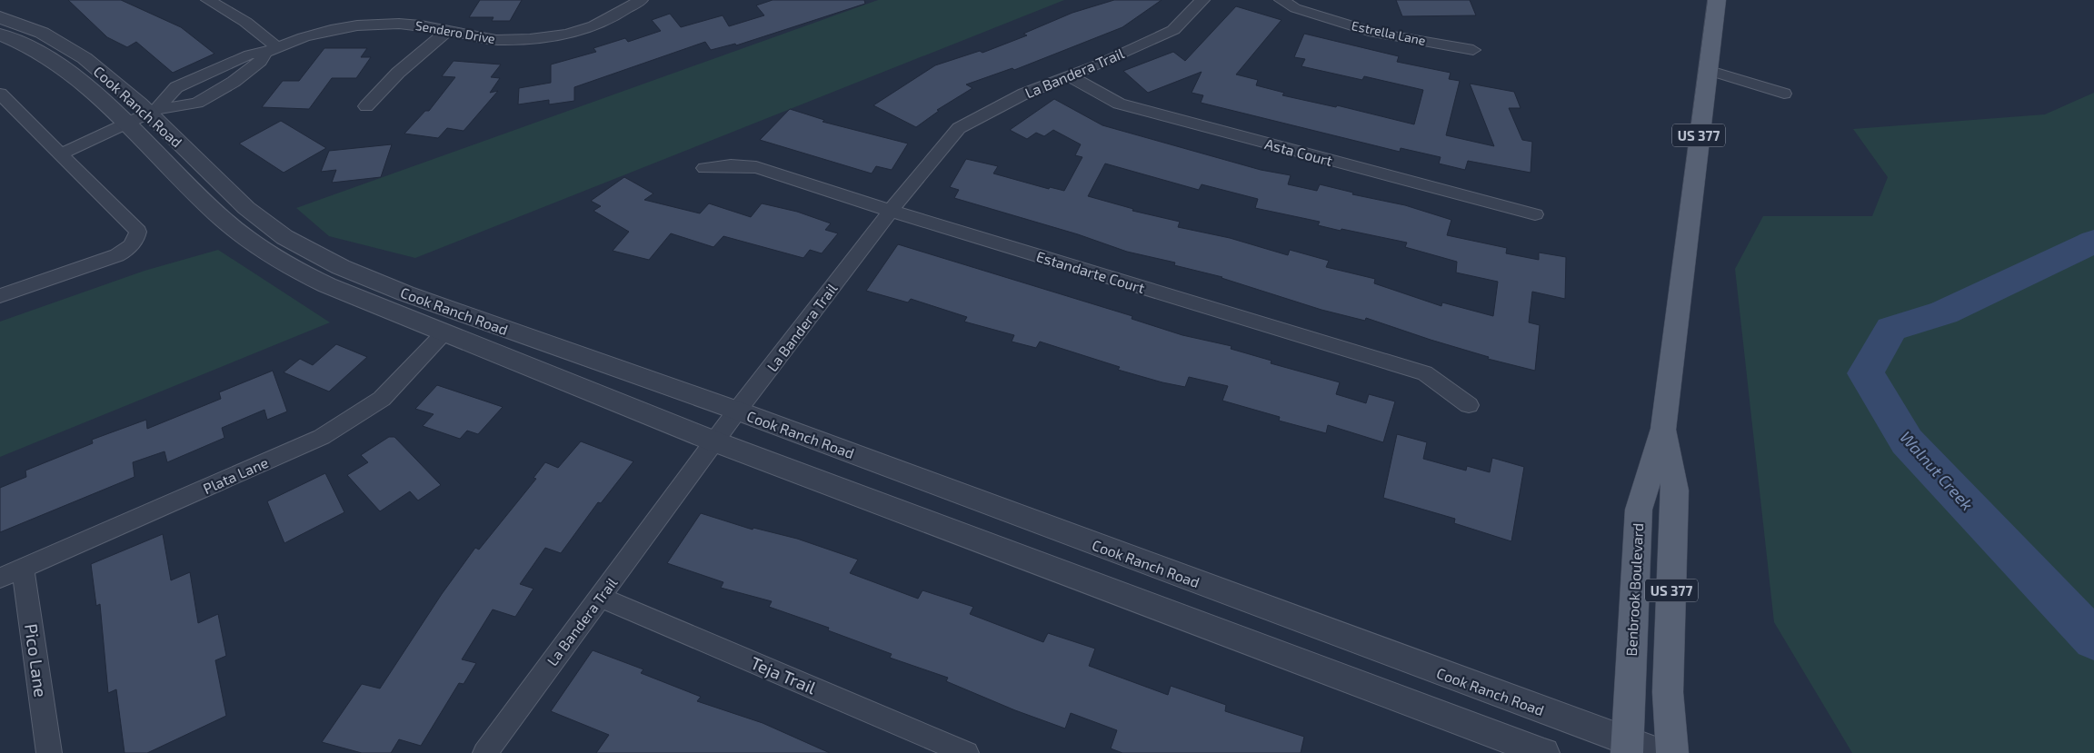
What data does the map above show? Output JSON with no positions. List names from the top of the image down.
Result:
{
  "streets": {
    "main road": ["US 377", "Benbrook Boulevard"],
    "street": [
      "Sendero Drive",
      "Estrella Lane",
      "La Bandera Trail",
      "Cook Ranch Road",
      "Asta Court",
      "Estandarte Court",
      "Plata Lane",
      "Pico Lane",
      "Teja Trail"
    ]
  },
  "crossings": [
    ["Sendero Drive", "Cook Ranch Road"],
    ["La Bandera Trail", "Cook Ranch Road"],
    ["La Bandera Trail", "Asta Court"],
    ["La Bandera Trail", "Estandarte Court"],
    ["La Bandera Trail", "Teja Trail"],
    ["Cook Ranch Road", "Plata Lane"],
    ["Cook Ranch Road", "Benbrook Boulevard"],
    ["US 377", "Benbrook Boulevard"],
    ["Plata Lane", "Pico Lane"]
  ],
  "water": ["Walnut Creek"]
}
